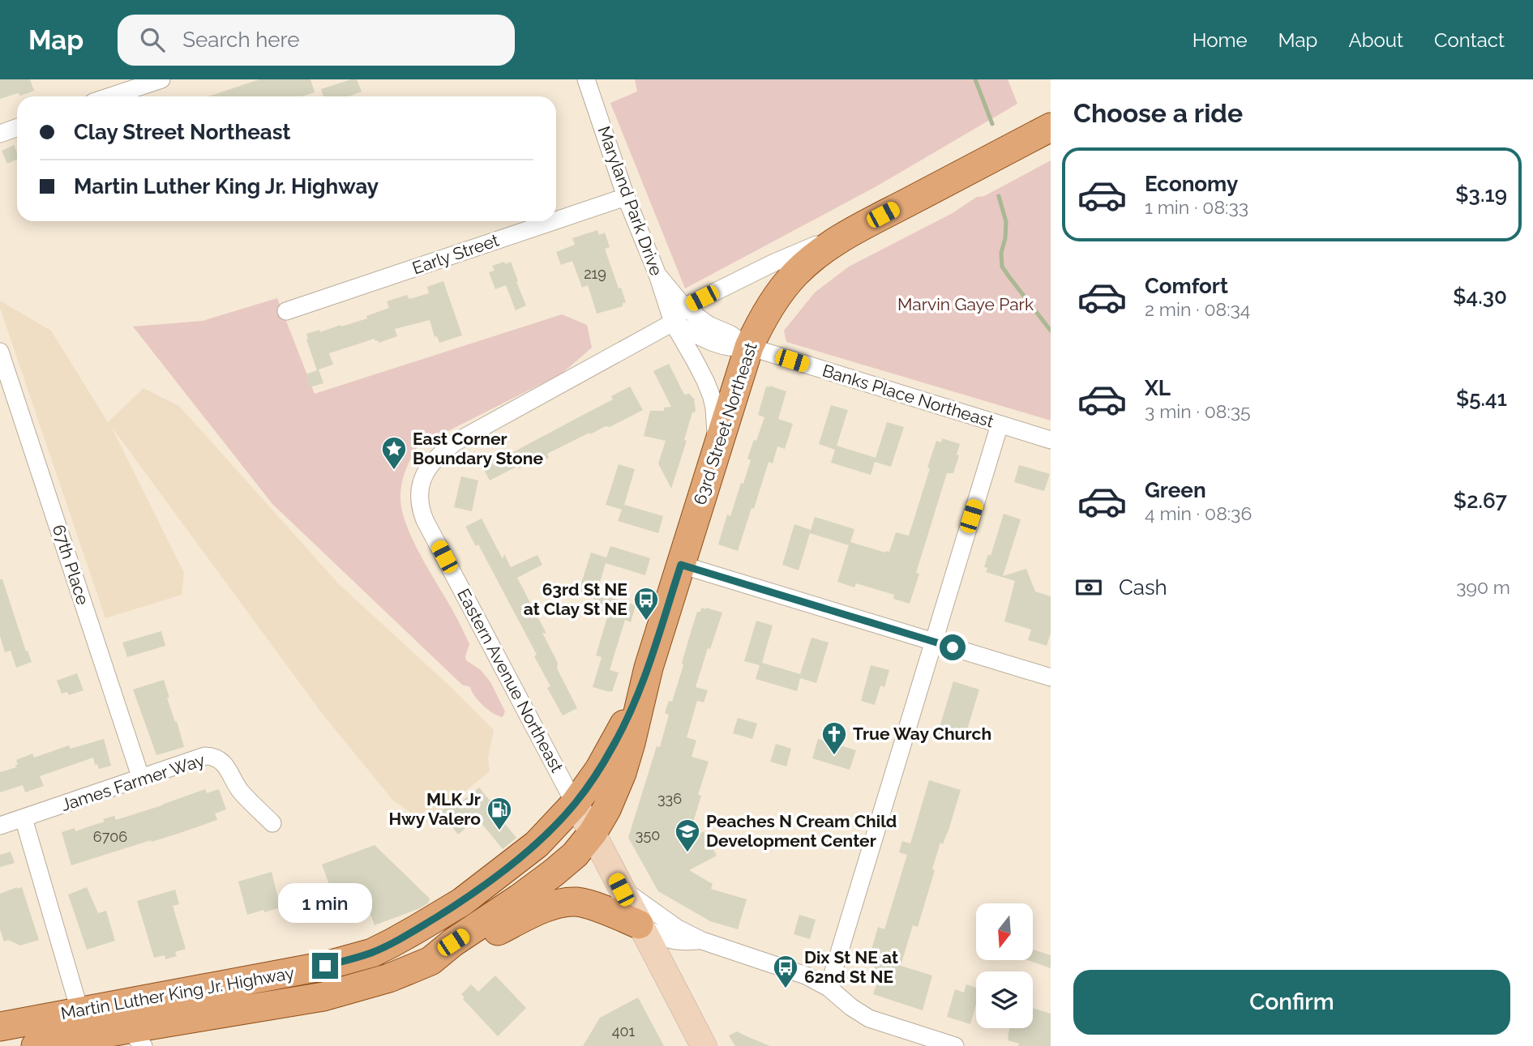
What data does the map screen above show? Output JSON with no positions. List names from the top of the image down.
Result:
{
  "streets": {
    "main road": ["63rd Street Northeast", "Eastern Avenue Northeast", "Martin Luther King Jr. Highway"],
    "street": [
      "Maryland Park Drive",
      "Early Street",
      "Banks Place Northeast",
      "67th Place",
      "James Farmer Way"
    ]
  },
  "crossings": [
    ["Maryland Park Drive", "Early Street"],
    ["Maryland Park Drive", "Banks Place Northeast"],
    ["Maryland Park Drive", "63rd Street Northeast"],
    ["Maryland Park Drive", "Eastern Avenue Northeast"],
    ["Banks Place Northeast", "63rd Street Northeast"],
    ["63rd Street Northeast", "Eastern Avenue Northeast"],
    ["63rd Street Northeast", "Martin Luther King Jr. Highway"],
    ["67th Place", "James Farmer Way"],
    ["Eastern Avenue Northeast", "Martin Luther King Jr. Highway"]
  ],
  "parks": ["Marvin Gaye Park"],
  "places": {
    "place": ["East Corner Boundary Stone"],
    "bus stop": ["63rd St NE at Clay St NE", "Dix St NE at 62nd St NE"],
    "church": ["True Way Church"],
    "fuel station": ["MLK Jr Hwy Valero"],
    "school or university": ["Peaches N Cream Child Development Center"]
  },
  "house_numbers": [
    "219",
    "336",
    "350",
    "6706",
    "401"
  ],
  "north": "bottom",
  "page": {
    "header": "Map",
    "search": "Search here",
    "nav": [
      "Home",
      "Map",
      "About",
      "Contact"
    ],
    "heading": "Choose a ride",
    "banner": ["Clay Street Northeast", "Martin Luther King Jr. Highway"],
    "list": [
      {
        "name": "Economy",
        "note": "1 min · 08:33",
        "value": "$3.19"
      },
      {
        "name": "Comfort",
        "note": "2 min · 08:34",
        "value": "$4.30"
      },
      {
        "name": "XL",
        "note": "3 min · 08:35",
        "value": "$5.41"
      },
      {
        "name": "Green",
        "note": "4 min · 08:36",
        "value": "$2.67"
      }
    ],
    "pay": ["Cash", "390 m"],
    "bubble": "1 min",
    "buttons": "Confirm"
  }
}
